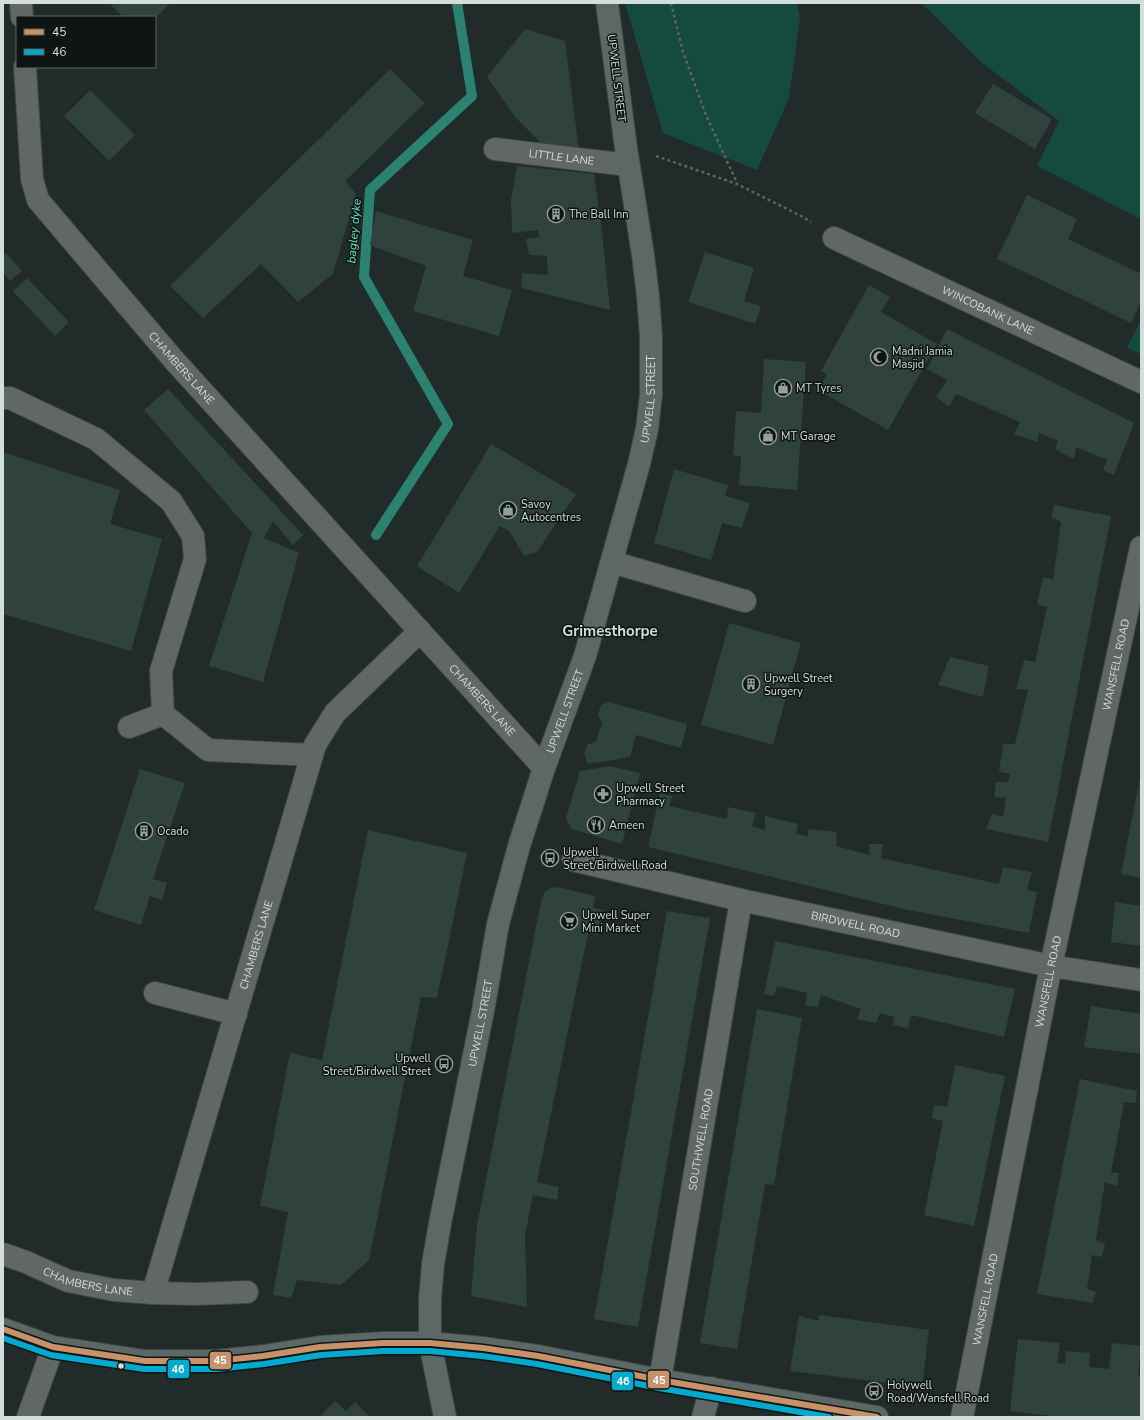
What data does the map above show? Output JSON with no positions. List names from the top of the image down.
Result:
{
  "streets": {
    "main road": ["UPWELL STREET"],
    "street": [
      "LITTLE LANE",
      "WINCOBANK LANE",
      "CHAMBERS LANE",
      "WANSFELL ROAD",
      "BIRDWELL ROAD",
      "SOUTHWELL ROAD"
    ]
  },
  "crossings": [
    ["UPWELL STREET", "LITTLE LANE"],
    ["UPWELL STREET", "CHAMBERS LANE"],
    ["WANSFELL ROAD", "BIRDWELL ROAD"],
    ["BIRDWELL ROAD", "SOUTHWELL ROAD"]
  ],
  "districts": ["Grimesthorpe"],
  "water": ["bagley dyke"],
  "places": {
    "building": ["The Ball Inn", "Upwell Street Surgery", "Ocado"],
    "mosque": ["Madni Jamia Masjid"],
    "shop": ["MT Tyres", "MT Garage", "Savoy Autocentres"],
    "pharmacy": ["Upwell Street Pharmacy"],
    "restaurant": ["Ameen"],
    "bus stop": ["Upwell Street/Birdwell Road", "Upwell Street/Birdwell Street", "Holywell Road/Wansfell Road"],
    "supermarket": ["Upwell Super Mini Market"]
  },
  "lines": ["transit line 45", "transit line 46"],
  "legend": ["45", "46"]
}
